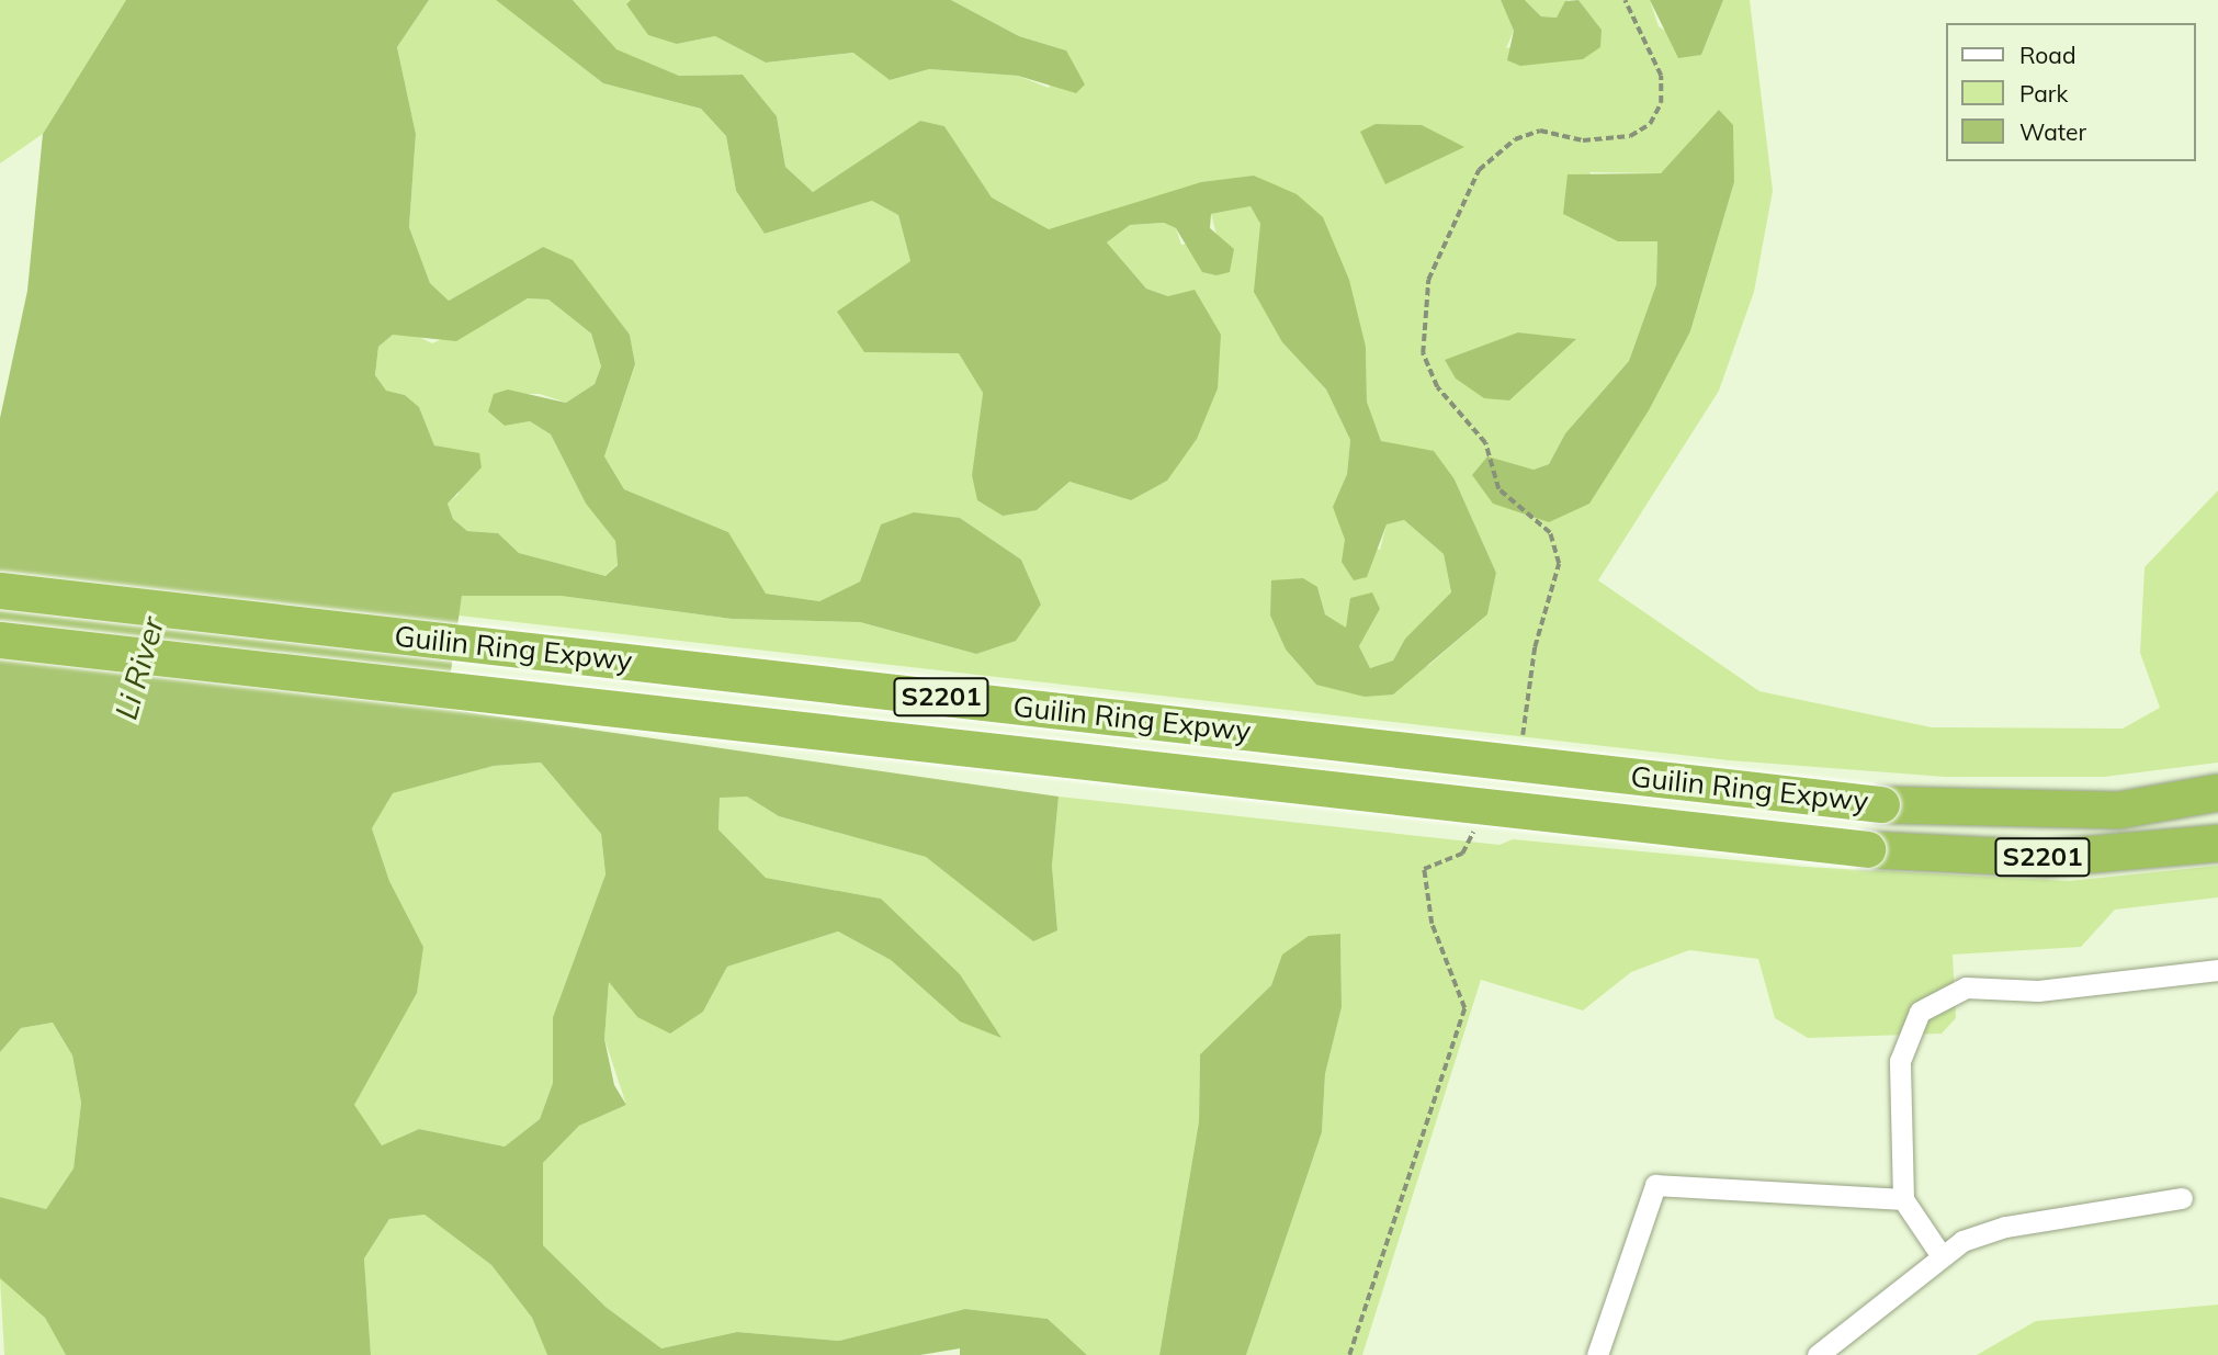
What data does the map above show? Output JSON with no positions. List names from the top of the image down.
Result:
{
  "streets": {
    "highway": ["Guilin Ring Expwy", "S2201"]
  },
  "water": ["Li River"],
  "legend": ["Road", "Park", "Water"]
}
